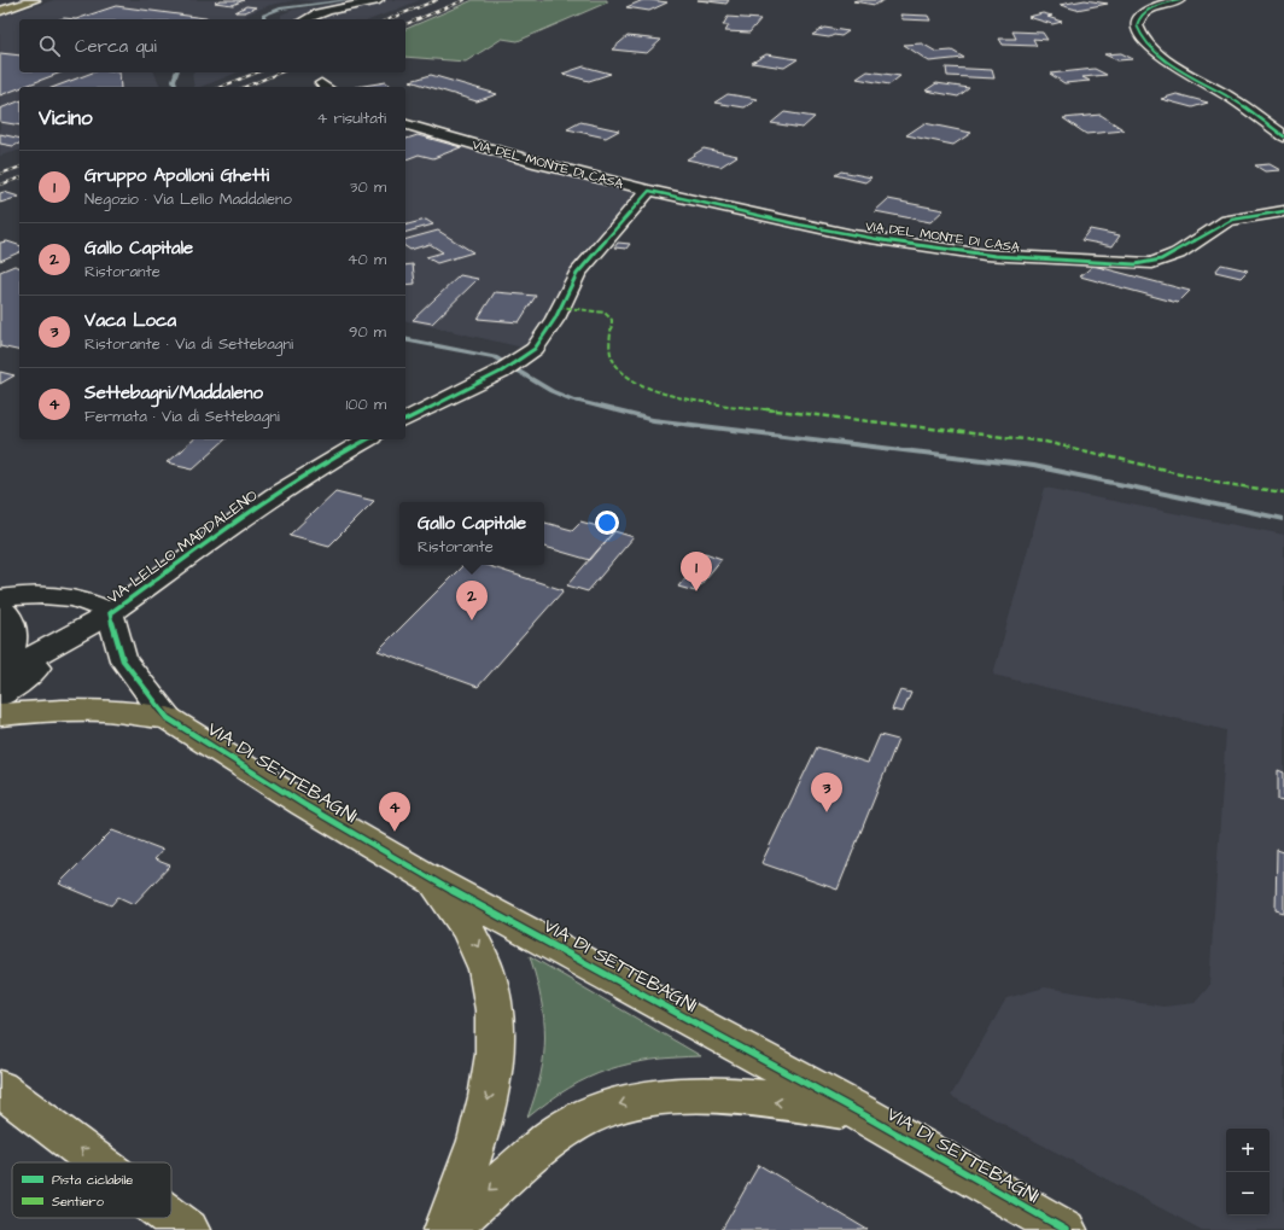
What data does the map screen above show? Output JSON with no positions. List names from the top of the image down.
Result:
{
  "streets": {
    "main road": ["VIA DI SETTEBAGNI"],
    "street": ["VIA DEL MONTE DI CASA", "VIA LELLO MADDALENO"]
  },
  "crossings": [
    ["VIA LELLO MADDALENO", "VIA DI SETTEBAGNI"]
  ],
  "legend": ["Pista ciclabile", "Sentiero"],
  "page": {
    "search": "Cerca qui",
    "heading": ["Vicino", "4 risultati"],
    "list": [
      {
        "mark": "1",
        "name": "Gruppo Apolloni Ghetti",
        "note": "Negozio · Via Lello Maddaleno",
        "value": "30 m"
      },
      {
        "mark": "2",
        "name": "Gallo Capitale",
        "note": "Ristorante",
        "value": "40 m"
      },
      {
        "mark": "3",
        "name": "Vaca Loca",
        "note": "Ristorante · Via di Settebagni",
        "value": "90 m"
      },
      {
        "mark": "4",
        "name": "Settebagni/Maddaleno",
        "note": "Fermata · Via di Settebagni",
        "value": "100 m"
      }
    ],
    "popup": ["Gallo Capitale", "Ristorante"],
    "pins": [
      "1",
      "2",
      "3",
      "4"
    ],
    "map_buttons": ["+", "−"]
  }
}
